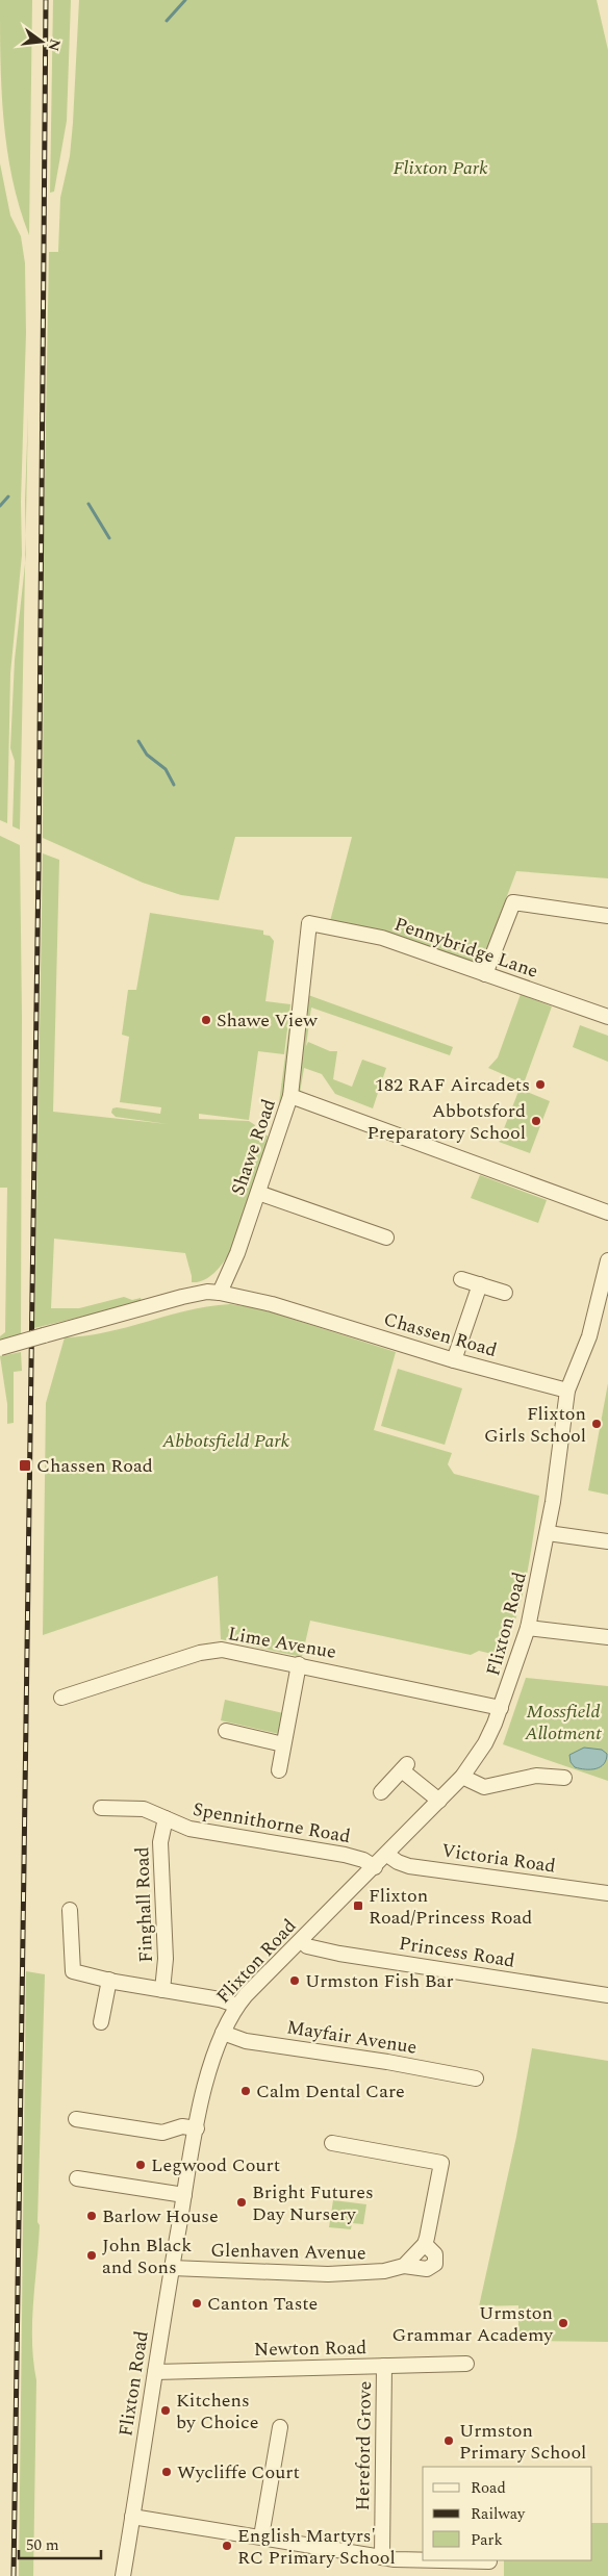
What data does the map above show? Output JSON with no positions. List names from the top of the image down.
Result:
{
  "streets": {
    "street": [
      "Pennybridge Lane",
      "Shawe Road",
      "Chassen Road",
      "Flixton Road",
      "Lime Avenue",
      "Spennithorne Road",
      "Victoria Road",
      "Finghall Road",
      "Princess Road",
      "Mayfair Avenue",
      "Glenhaven Avenue",
      "Newton Road",
      "Hereford Grove"
    ]
  },
  "crossings": [
    ["Pennybridge Lane", "Shawe Road"],
    ["Shawe Road", "Chassen Road"],
    ["Chassen Road", "Flixton Road"],
    ["Flixton Road", "Lime Avenue"],
    ["Flixton Road", "Spennithorne Road"],
    ["Flixton Road", "Victoria Road"],
    ["Flixton Road", "Princess Road"],
    ["Flixton Road", "Mayfair Avenue"],
    ["Flixton Road", "Glenhaven Avenue"],
    ["Flixton Road", "Newton Road"],
    ["Spennithorne Road", "Finghall Road"],
    ["Newton Road", "Hereford Grove"]
  ],
  "parks": ["Flixton Park", "Abbotsfield Park", "Mossfield Allotment"],
  "places": {
    "other": [
      "Shawe View",
      "182 RAF Aircadets",
      "Abbotsford Preparatory School",
      "Flixton Girls School",
      "Urmston Fish Bar",
      "Calm Dental Care",
      "Legwood Court",
      "Bright Futures Day Nursery",
      "Barlow House",
      "John Black and Sons",
      "Canton Taste",
      "Urmston Grammar Academy",
      "Kitchens by Choice",
      "Urmston Primary School",
      "Wycliffe Court",
      "English Martyrs' RC Primary School"
    ],
    "transit": ["Chassen Road", "Flixton Road/Princess Road"]
  },
  "legend": ["Road", "Railway", "Park"],
  "scale_bar": "50 m",
  "north": "right"
}
